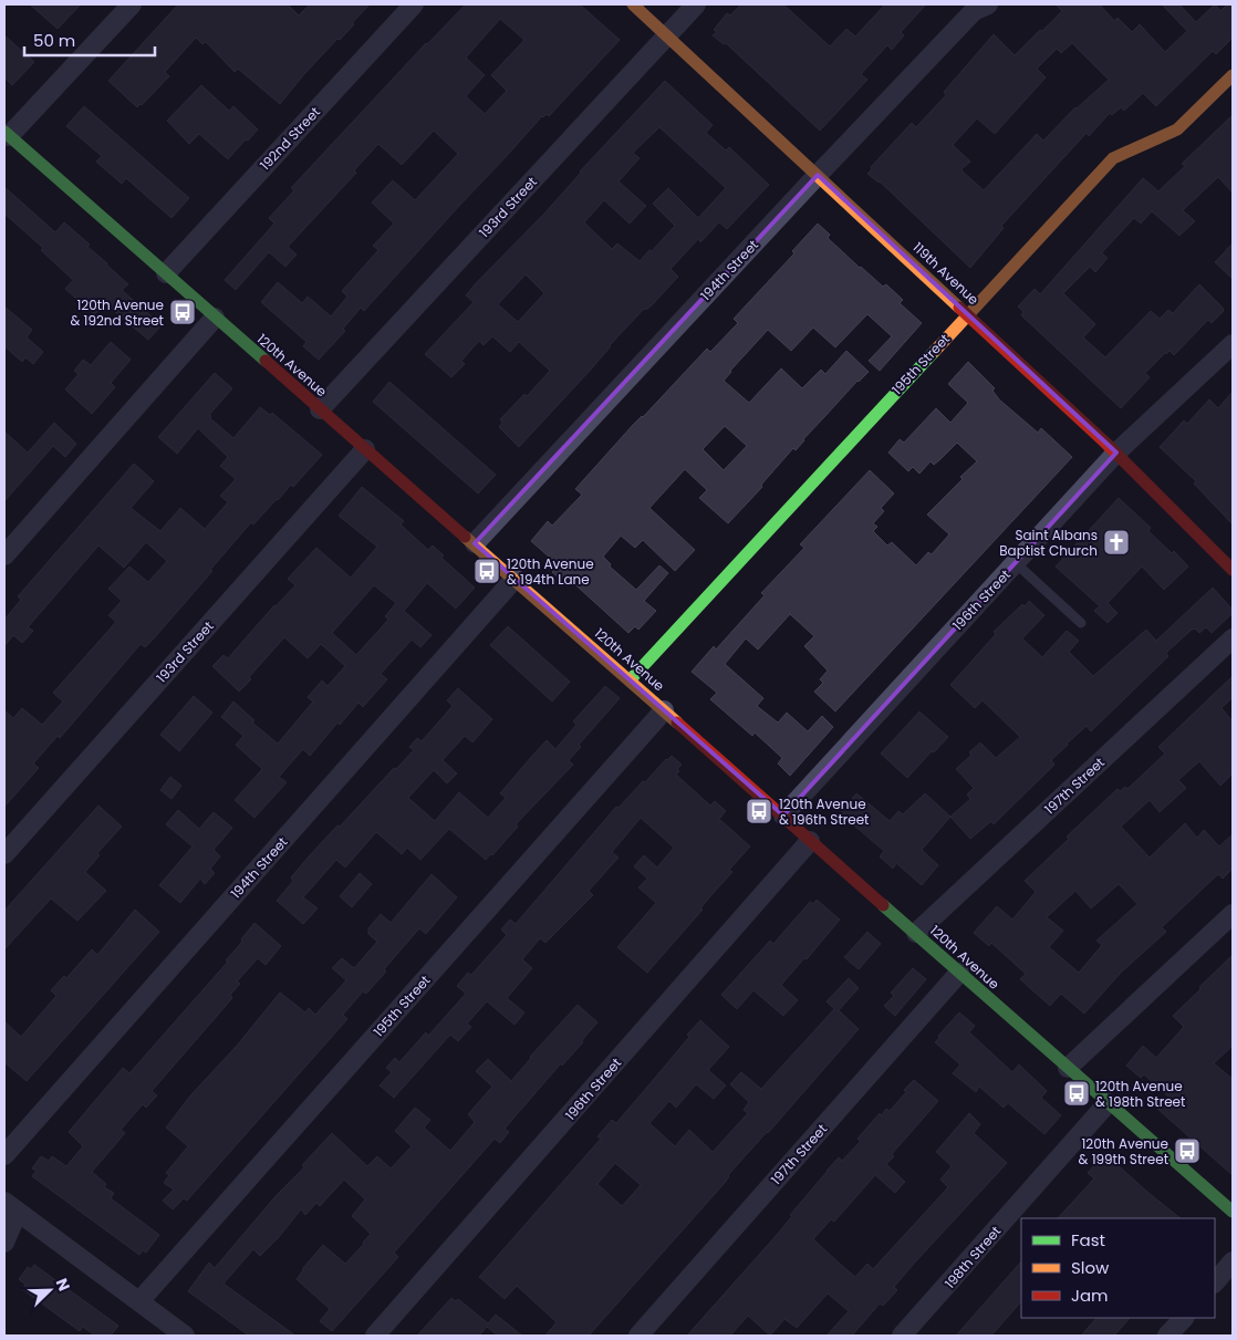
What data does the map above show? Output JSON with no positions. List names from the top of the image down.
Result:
{
  "streets": {
    "street": [
      "192nd Street",
      "193rd Street",
      "194th Street",
      "119th Avenue",
      "195th Street",
      "120th Avenue",
      "196th Street",
      "197th Street",
      "198th Street"
    ]
  },
  "crossings": [
    ["192nd Street", "120th Avenue"],
    ["193rd Street", "119th Avenue"],
    ["193rd Street", "120th Avenue"],
    ["194th Street", "119th Avenue"],
    ["194th Street", "120th Avenue"],
    ["119th Avenue", "195th Street"],
    ["119th Avenue", "196th Street"],
    ["195th Street", "120th Avenue"],
    ["120th Avenue", "196th Street"],
    ["120th Avenue", "197th Street"],
    ["120th Avenue", "198th Street"]
  ],
  "places": {
    "bus stop": [
      "120th Avenue & 192nd Street",
      "120th Avenue & 194th Lane",
      "120th Avenue & 196th Street",
      "120th Avenue & 198th Street",
      "120th Avenue & 199th Street"
    ],
    "church": ["Saint Albans Baptist Church"]
  },
  "legend": ["Fast", "Slow", "Jam"],
  "scale_bar": "50 m",
  "north": "top right"
}
